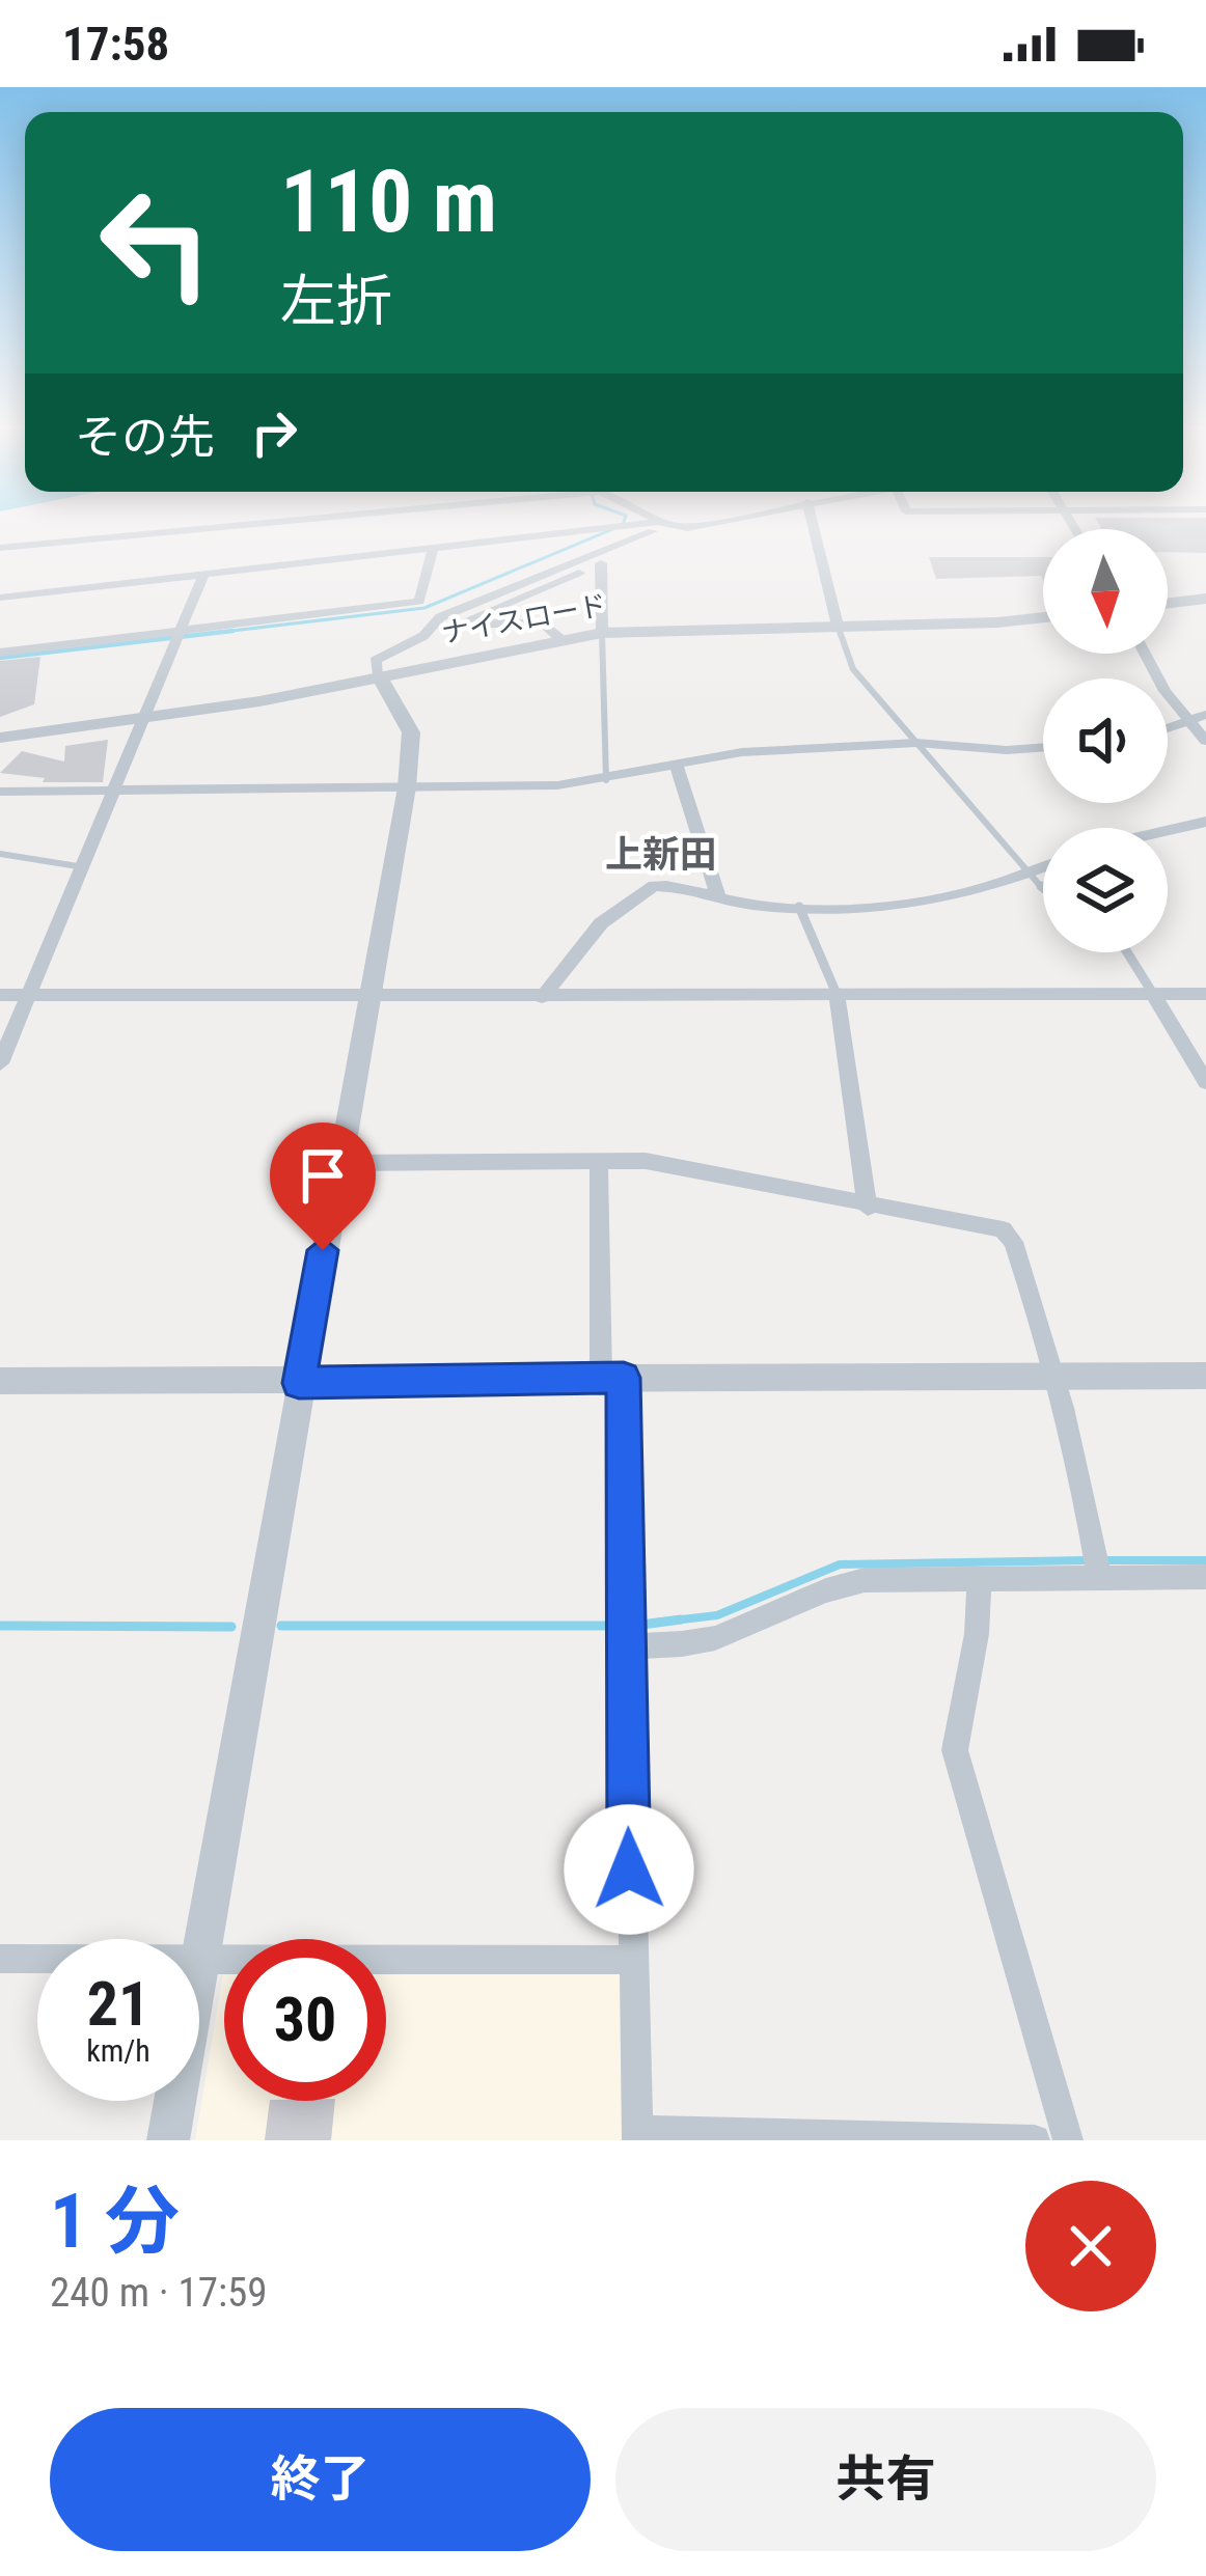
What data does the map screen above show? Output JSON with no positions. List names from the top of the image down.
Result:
{
  "streets": {
    "street": ["ナイスロード"]
  },
  "districts": ["上新田"],
  "north": "bottom",
  "page": {
    "status": "17:58",
    "turn": ["110 m", "左折"],
    "then": "その先",
    "speed": "21 km/h",
    "limit": "30",
    "heading": ["1 分", "240 m · 17:59"],
    "buttons": ["終了", "共有"]
  }
}
